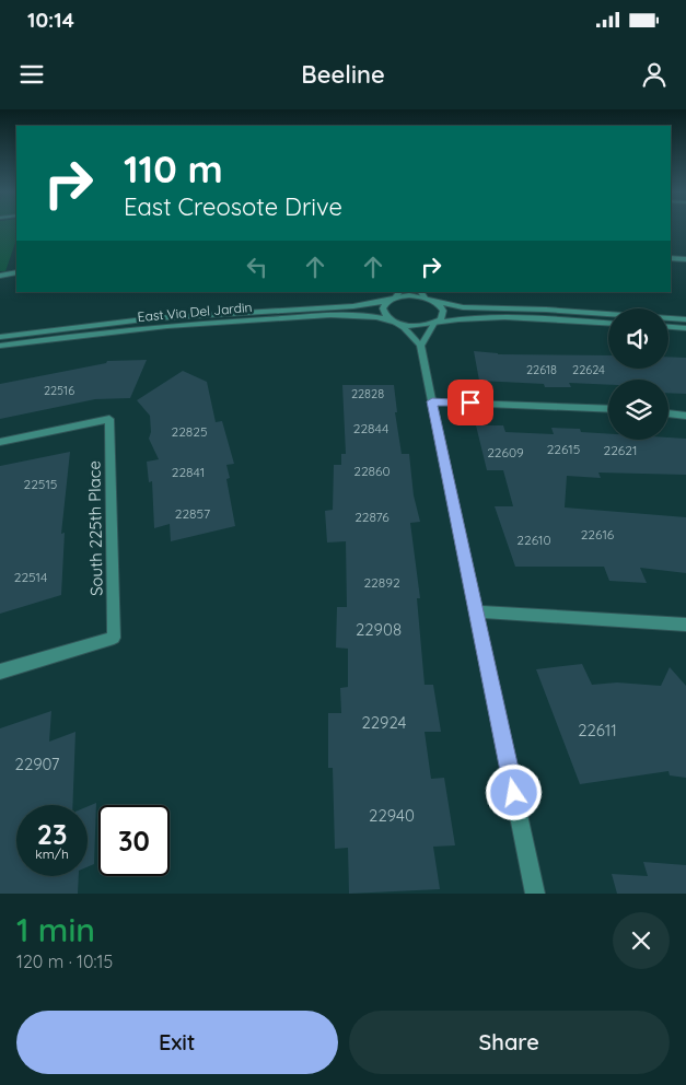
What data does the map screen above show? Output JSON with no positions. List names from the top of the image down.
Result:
{
  "streets": {
    "street": ["East Via Del Jardin", "South 225th Place"]
  },
  "house_numbers": [
    "22618",
    "22624",
    "22516",
    "22828",
    "22844",
    "22825",
    "22615",
    "22621",
    "22609",
    "22860",
    "22841",
    "22515",
    "22857",
    "22876",
    "22616",
    "22610",
    "22514",
    "22892",
    "22908",
    "22924",
    "22611",
    "22907",
    "22940"
  ],
  "page": {
    "status": "10:14",
    "header": "Beeline",
    "turn": ["110 m", "East Creosote Drive"],
    "speed": "23 km/h",
    "limit": "30",
    "heading": ["1 min", "120 m · 10:15"],
    "buttons": ["Exit", "Share"]
  }
}
